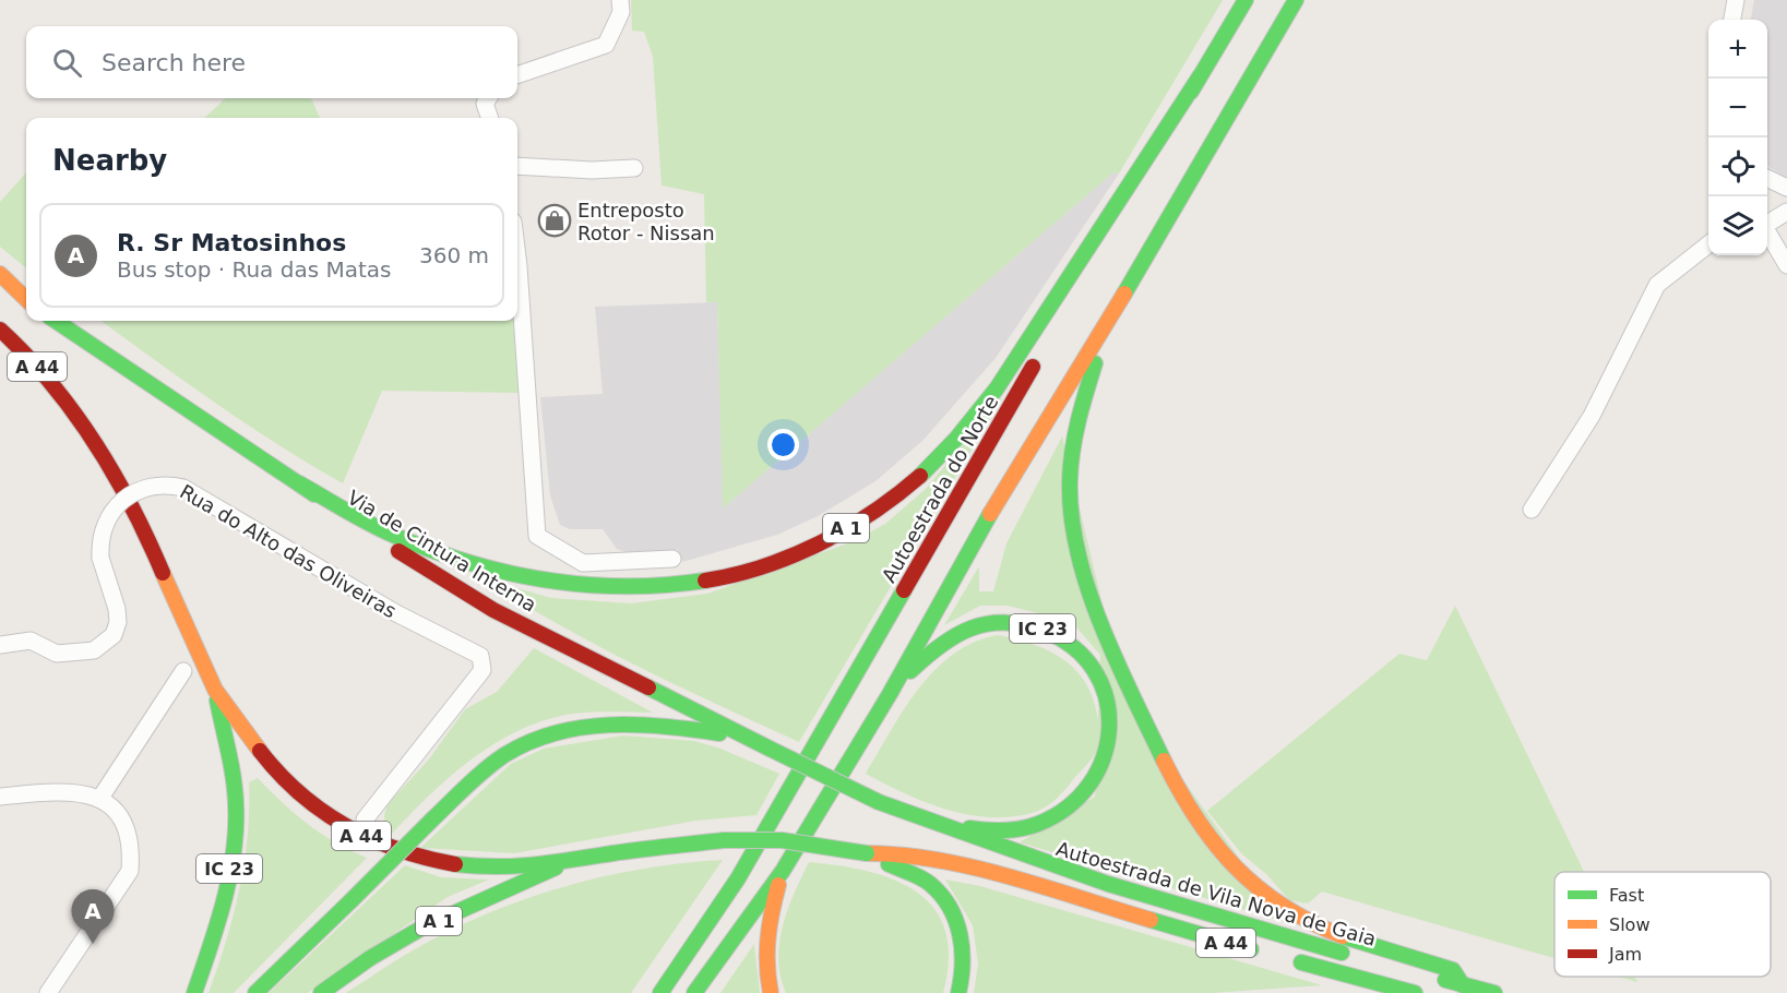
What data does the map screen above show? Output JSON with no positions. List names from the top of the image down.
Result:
{
  "streets": {
    "highway": [
      "A 44",
      "Autoestrada do Norte",
      "A 1",
      "Via de Cintura Interna",
      "IC 23",
      "Autoestrada de Vila Nova de Gaia"
    ],
    "street": ["Rua do Alto das Oliveiras"]
  },
  "crossings": [
    ["A 44", "A 1"],
    ["A 44", "IC 23"],
    ["A 1", "Via de Cintura Interna"],
    ["Via de Cintura Interna", "IC 23"],
    ["Via de Cintura Interna", "Autoestrada de Vila Nova de Gaia"],
    ["IC 23", "Autoestrada de Vila Nova de Gaia"]
  ],
  "places": {
    "shop": ["Entreposto Rotor - Nissan"]
  },
  "legend": ["Fast", "Slow", "Jam"],
  "page": {
    "map_buttons": ["+", "−"],
    "search": "Search here",
    "heading": "Nearby",
    "list": [
      {
        "mark": "A",
        "name": "R. Sr Matosinhos",
        "note": "Bus stop · Rua das Matas",
        "value": "360 m"
      }
    ],
    "pins": "A"
  }
}
